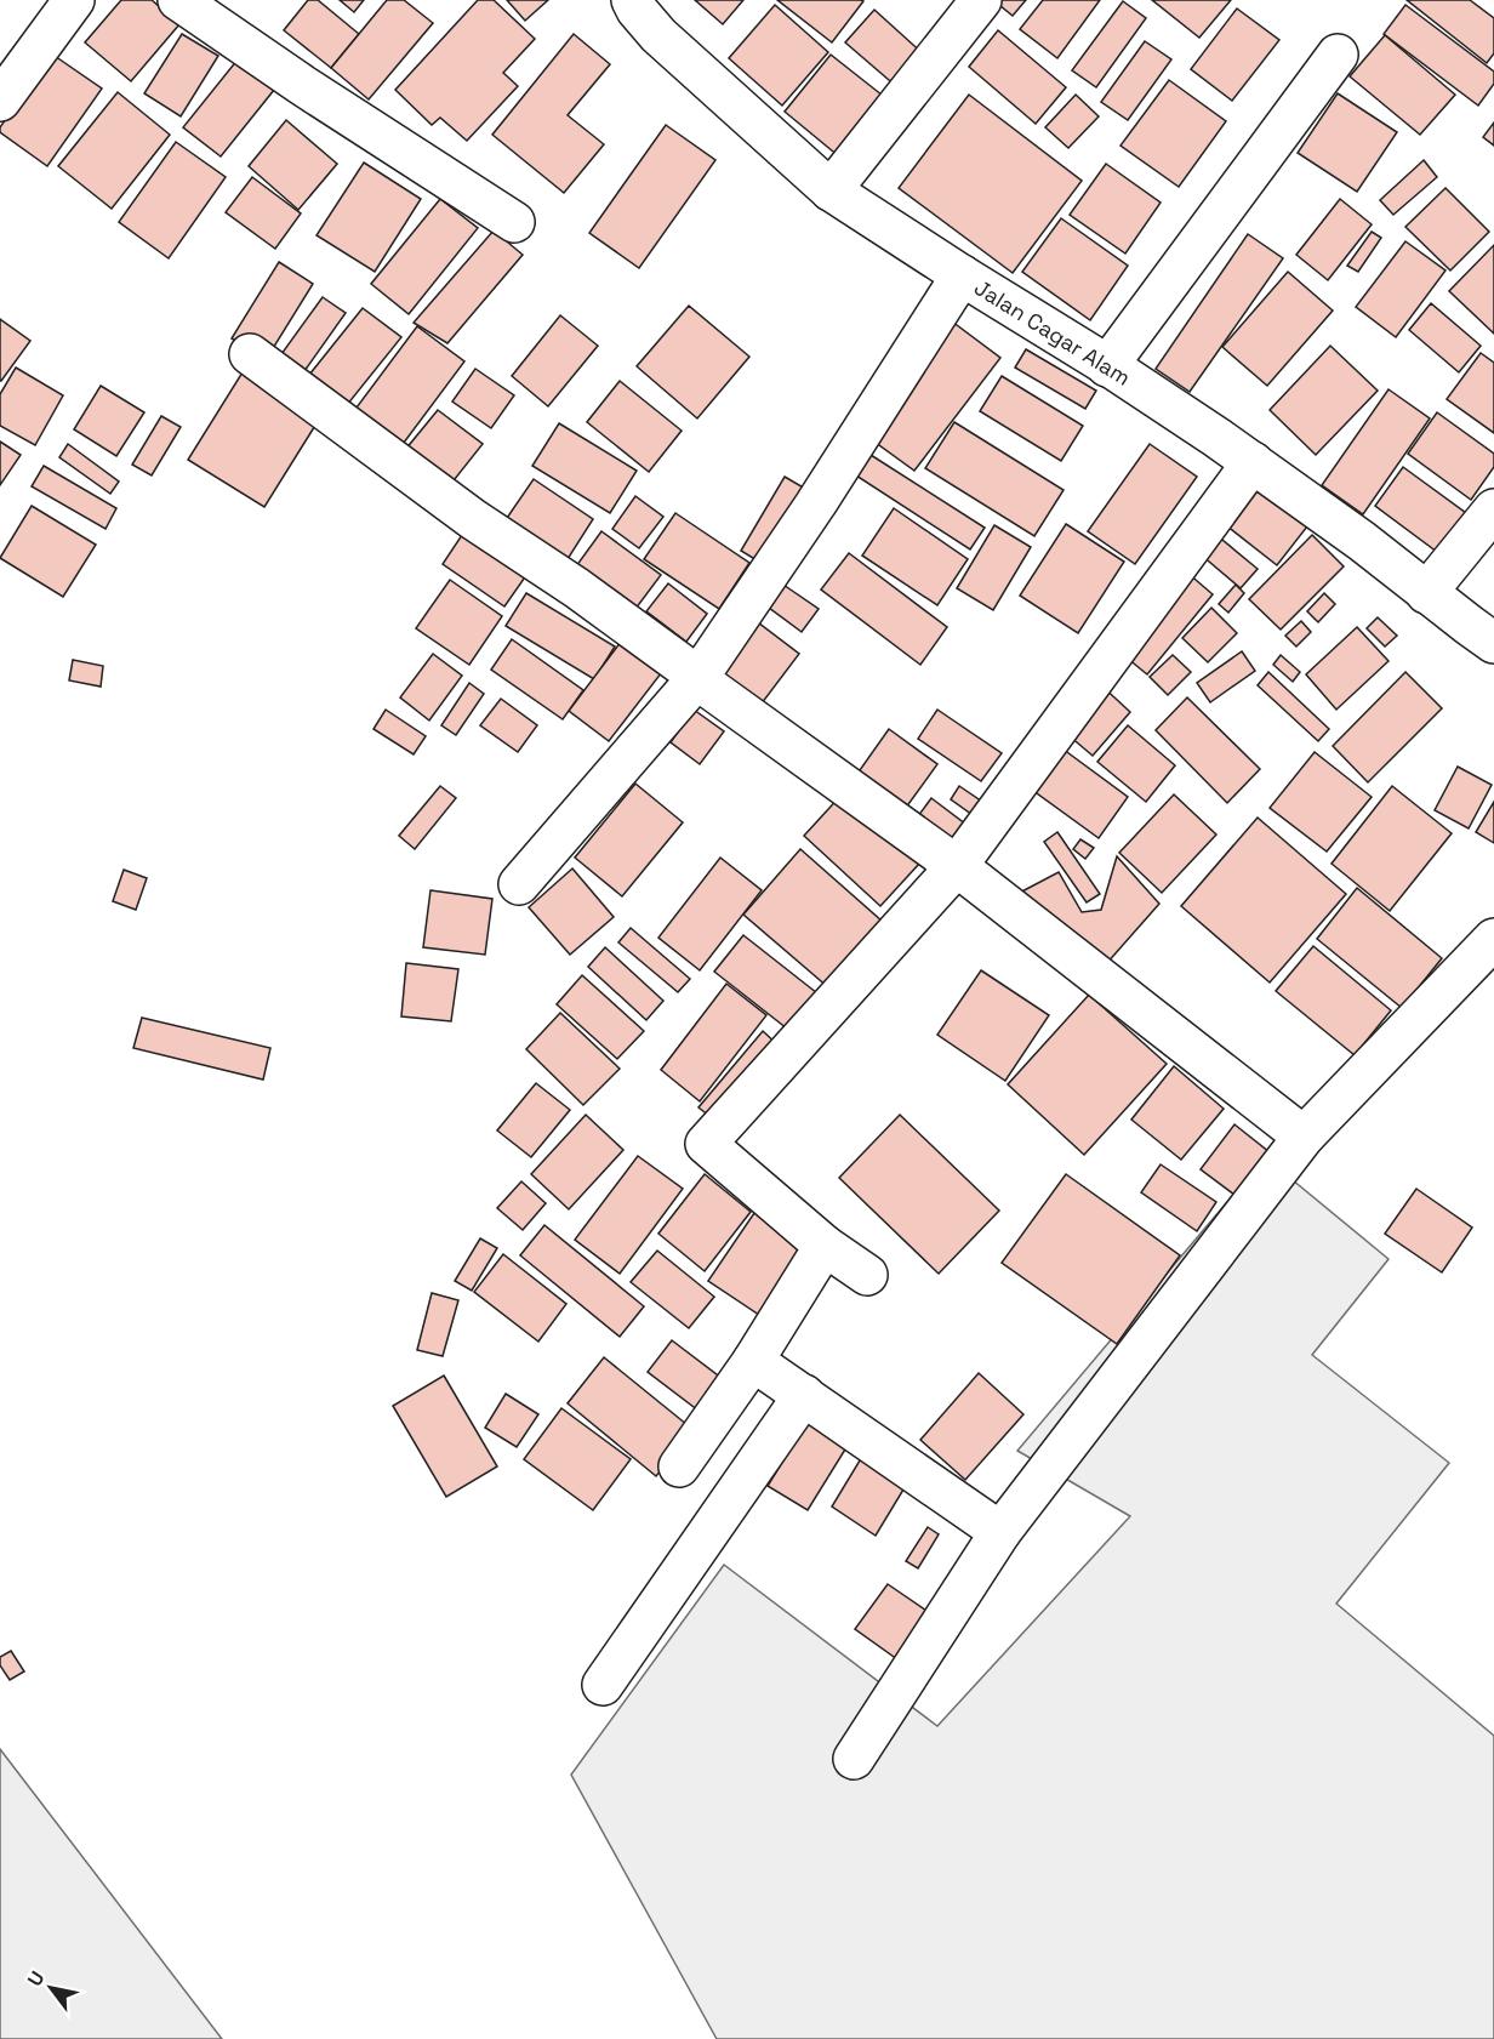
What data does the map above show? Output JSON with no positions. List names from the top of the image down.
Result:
{
  "streets": {
    "street": ["Jalan Cagar Alam"]
  },
  "north": "top left"
}
